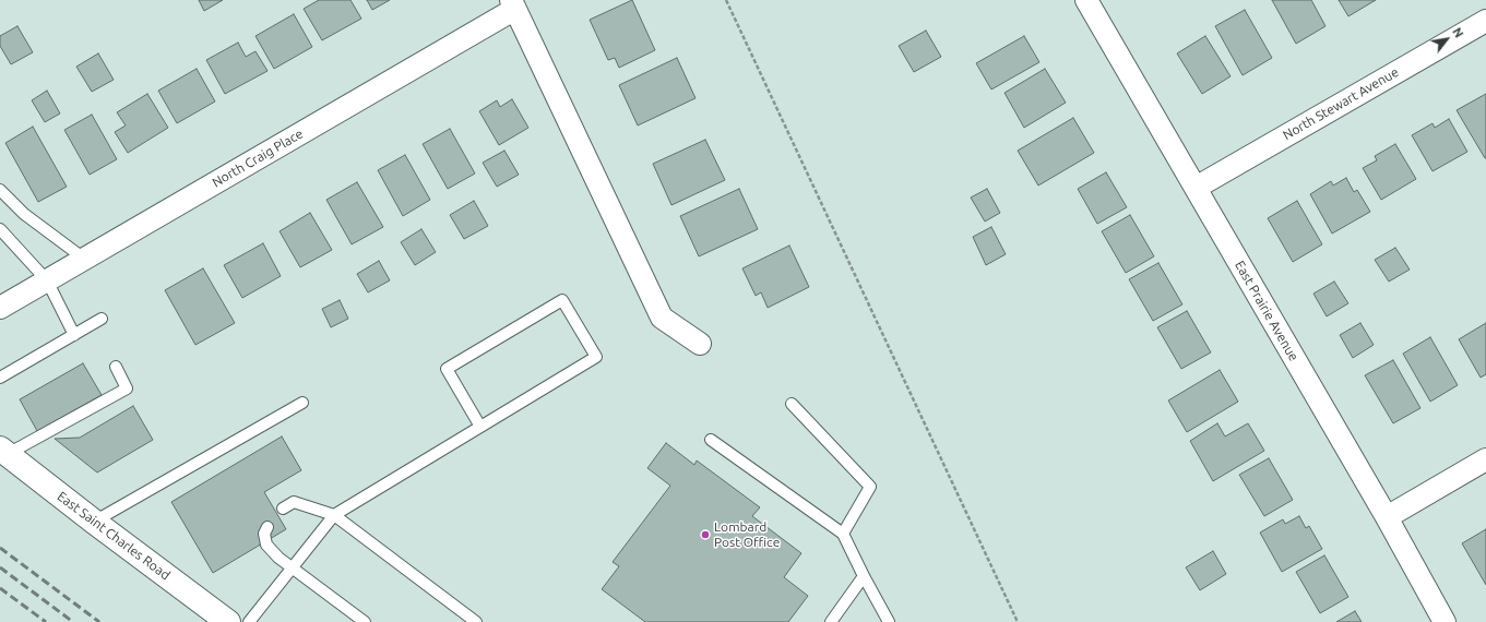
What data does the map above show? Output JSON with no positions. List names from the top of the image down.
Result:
{
  "streets": {
    "main road": ["East Saint Charles Road"],
    "street": ["North Stewart Avenue", "North Craig Place", "East Prairie Avenue"]
  },
  "crossings": [
    ["North Stewart Avenue", "East Prairie Avenue"]
  ],
  "places": ["Lombard Post Office"],
  "north": "top right"
}
